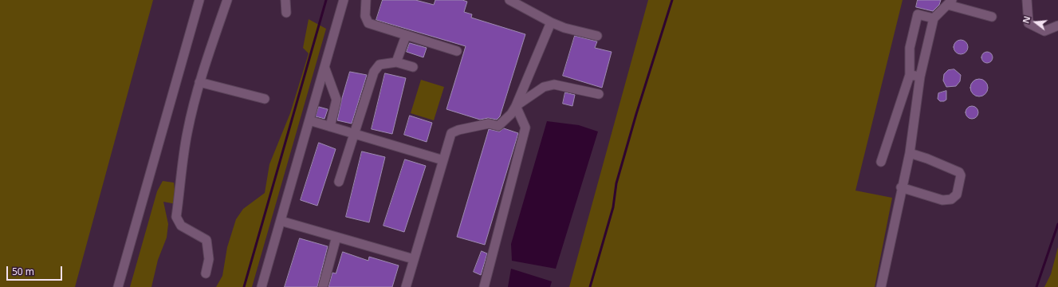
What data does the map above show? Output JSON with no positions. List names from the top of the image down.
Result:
{
  "scale_bar": "50 m",
  "north": "left"
}
